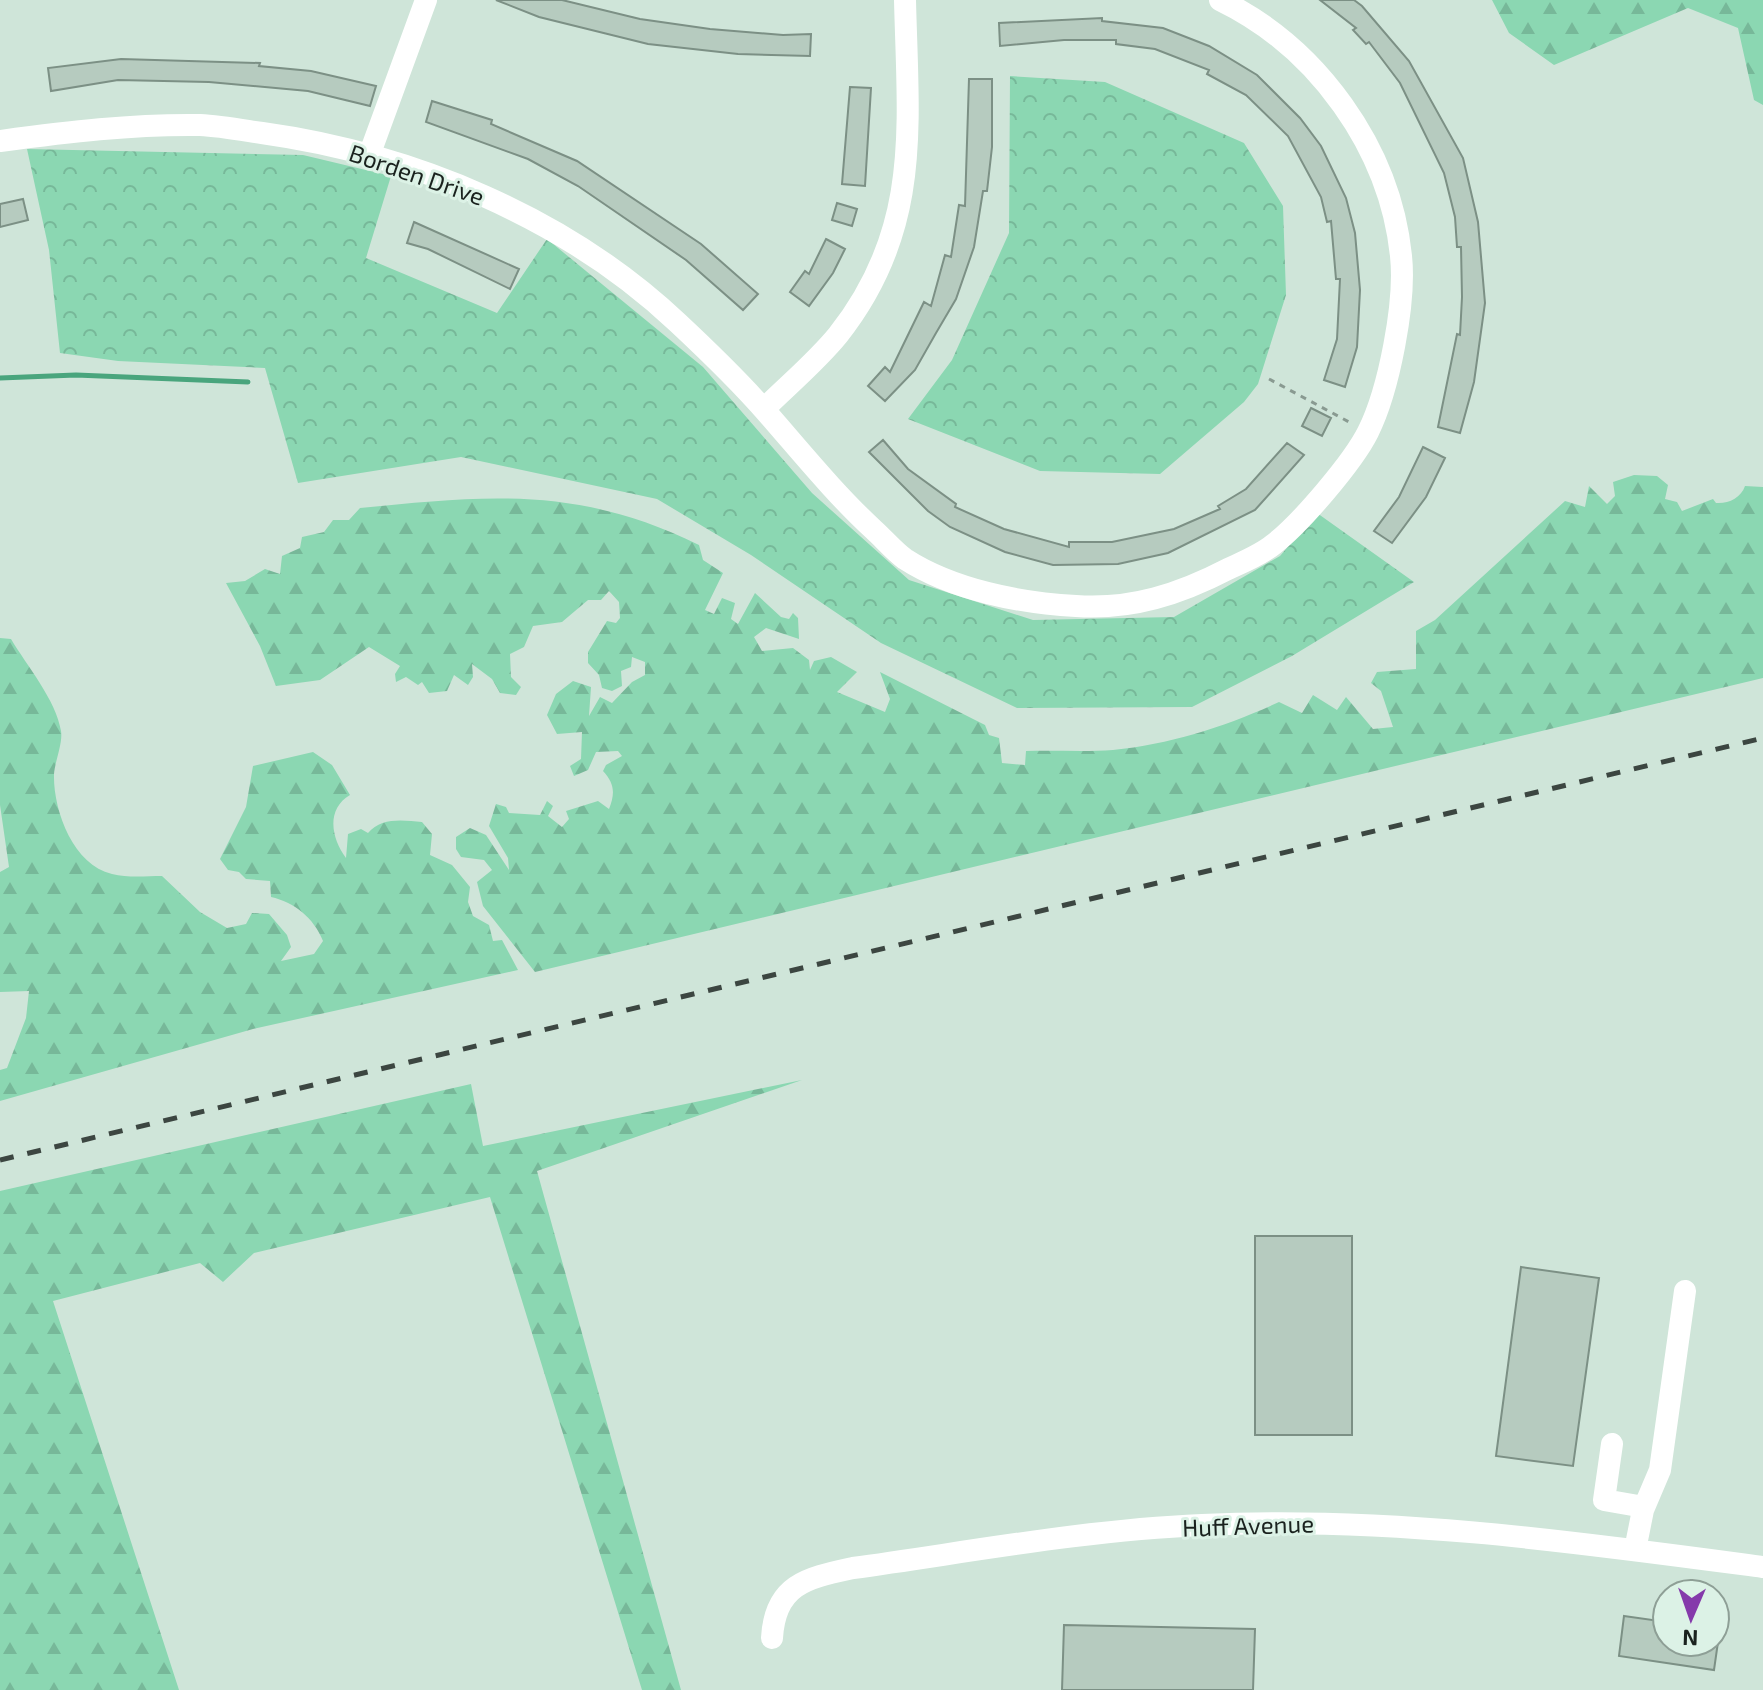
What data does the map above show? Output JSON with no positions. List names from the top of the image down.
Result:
{
  "streets": {
    "street": ["Borden Drive", "Huff Avenue"]
  },
  "north": "bottom"
}
